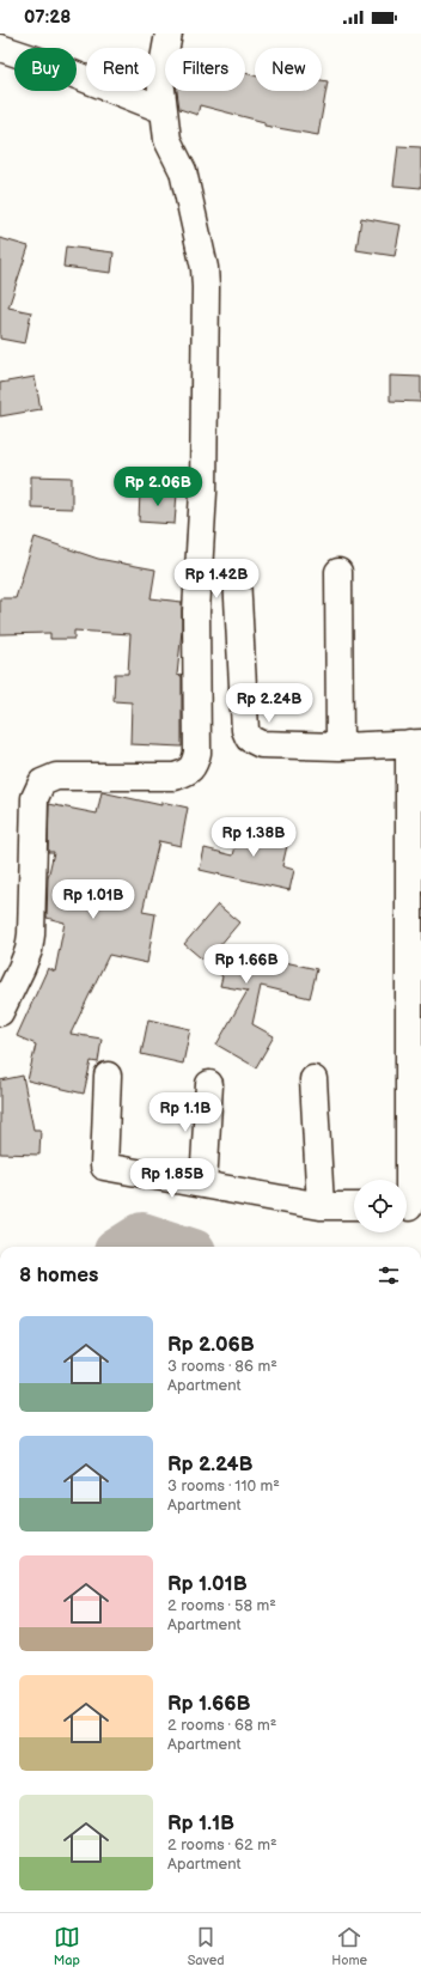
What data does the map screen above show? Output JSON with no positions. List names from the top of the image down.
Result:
{
  "page": {
    "status": "07:28",
    "chip": [
      "Buy",
      "Rent",
      "Filters",
      "New"
    ],
    "price": [
      "Rp 2.06B",
      "Rp 1.42B",
      "Rp 2.24B",
      "Rp 1.38B",
      "Rp 1.01B",
      "Rp 1.66B",
      "Rp 1.1B",
      "Rp 1.85B"
    ],
    "heading": "8 homes",
    "list": [
      {
        "name": "Rp 2.06B",
        "note": "3 rooms · 86 m² · Apartment"
      },
      {
        "name": "Rp 2.24B",
        "note": "3 rooms · 110 m² · Apartment"
      },
      {
        "name": "Rp 1.01B",
        "note": "2 rooms · 58 m² · Apartment"
      },
      {
        "name": "Rp 1.66B",
        "note": "2 rooms · 68 m² · Apartment"
      },
      {
        "name": "Rp 1.1B",
        "note": "2 rooms · 62 m² · Apartment"
      }
    ],
    "tabs": ["Map", "Saved", "Home"]
  }
}
